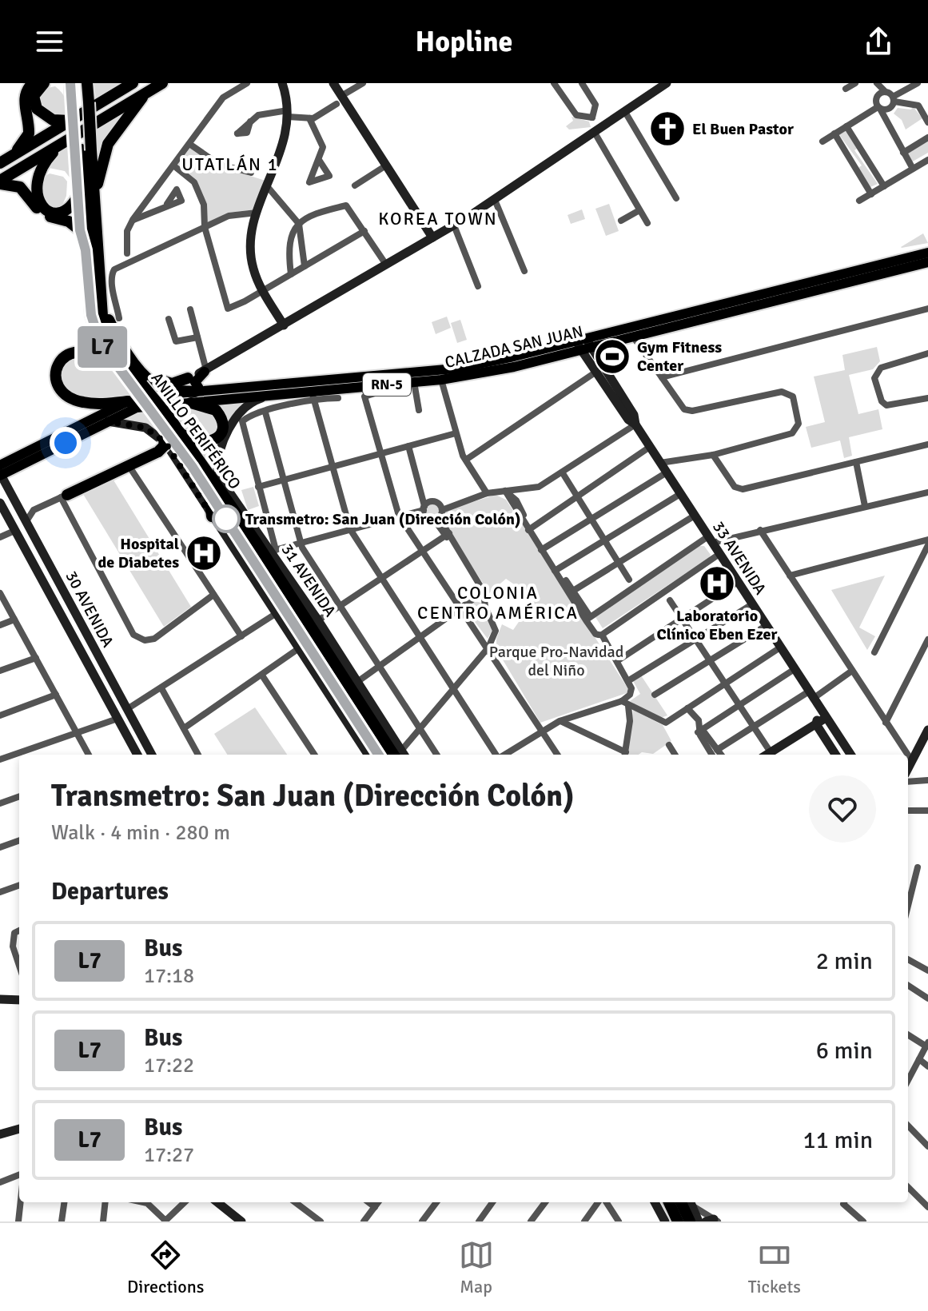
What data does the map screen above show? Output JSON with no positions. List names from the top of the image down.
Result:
{
  "streets": {
    "highway": ["ANILLO PERIFÉRICO"],
    "main road": ["CALZADA SAN JUAN", "RN-5"],
    "street": ["33 AVENIDA", "31 AVENIDA", "30 AVENIDA"]
  },
  "crossings": [
    ["CALZADA SAN JUAN", "33 AVENIDA"],
    ["CALZADA SAN JUAN", "30 AVENIDA"]
  ],
  "districts": ["UTATLÁN 1", "KOREA TOWN", "COLONIA CENTRO AMÉRICA"],
  "parks": ["Parque Pro-Navidad del Niño"],
  "places": {
    "church": ["El Buen Pastor"],
    "sports": ["Gym Fitness Center"],
    "other": ["Transmetro: San Juan (Dirección Colón)"],
    "hospital": ["Hospital de Diabetes", "Laboratorio Clínico Eben Ezer"]
  },
  "lines": ["bus line L7"],
  "page": {
    "header": "Hopline",
    "on_map": "L7",
    "heading": [
      ["Transmetro: San Juan (Dirección Colón)", "Walk · 4 min · 280 m"],
      "Departures"
    ],
    "list": [
      {
        "mark": "L7",
        "name": "Bus",
        "note": "17:18",
        "value": "2 min"
      },
      {
        "mark": "L7",
        "name": "Bus",
        "note": "17:22",
        "value": "6 min"
      },
      {
        "mark": "L7",
        "name": "Bus",
        "note": "17:27",
        "value": "11 min"
      }
    ],
    "tabs": ["Directions", "Map", "Tickets"]
  }
}
